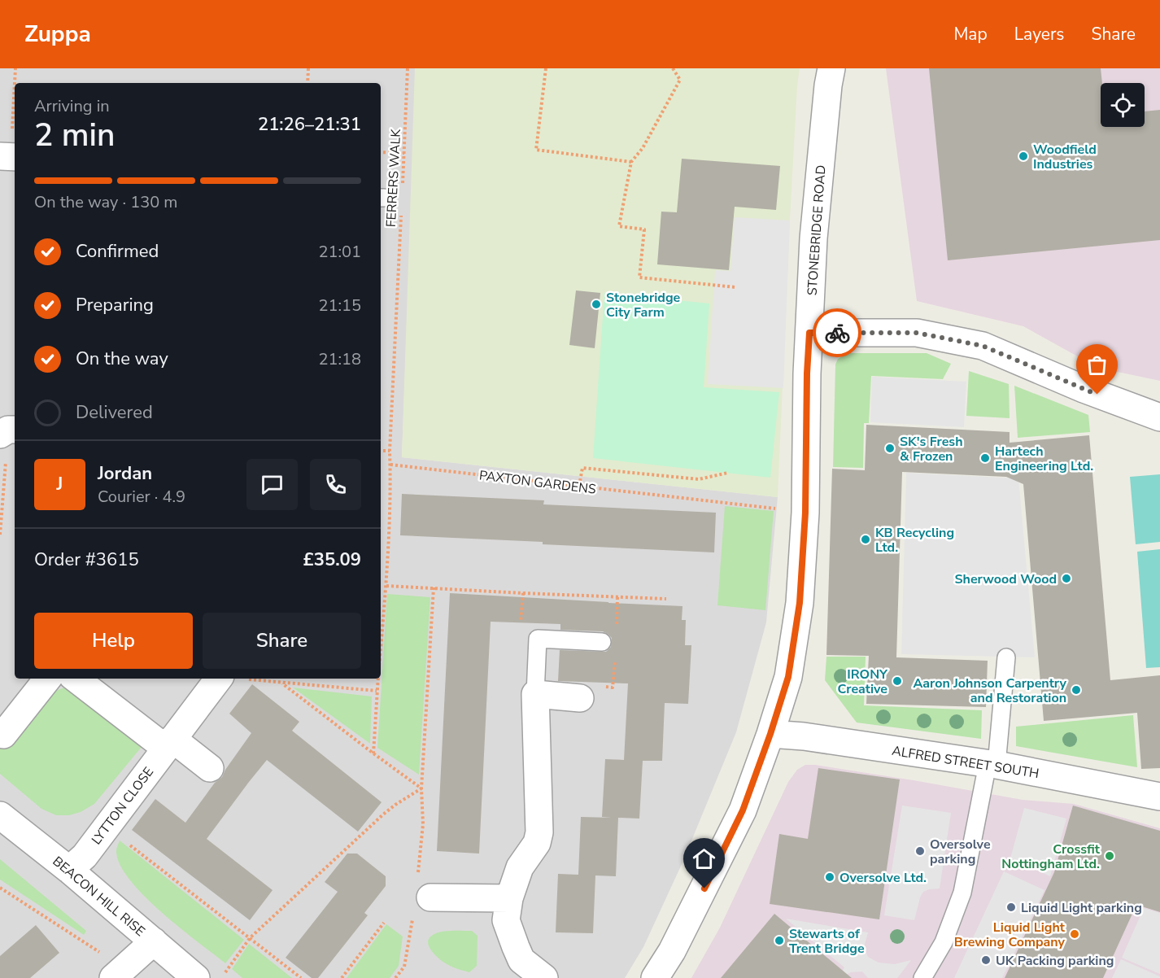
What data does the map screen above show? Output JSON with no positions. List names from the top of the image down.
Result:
{
  "streets": {
    "street": [
      "STONEBRIDGE ROAD",
      "ALFRED STREET SOUTH",
      "LYTTON CLOSE",
      "BEACON HILL RISE"
    ],
    "path": ["FERRERS WALK", "PAXTON GARDENS"]
  },
  "crossings": [
    ["FERRERS WALK", "PAXTON GARDENS"],
    ["STONEBRIDGE ROAD", "PAXTON GARDENS"],
    ["STONEBRIDGE ROAD", "ALFRED STREET SOUTH"],
    ["LYTTON CLOSE", "BEACON HILL RISE"]
  ],
  "places": [
    "Woodfield Industries",
    "Stonebridge City Farm",
    "SK's Fresh & Frozen",
    "Hartech Engineering Ltd.",
    "KB Recycling Ltd.",
    "Sherwood Wood",
    "IRONY Creative",
    "Aaron Johnson Carpentry and Restoration",
    "Oversolve parking",
    "Crossfit Nottingham Ltd.",
    "Oversolve Ltd.",
    "Liquid Light parking",
    "Liquid Light Brewing Company",
    "Stewarts of Trent Bridge",
    "UK Packing parking"
  ],
  "page": {
    "header": "Zuppa",
    "nav": ["Map", "Layers", "Share"],
    "heading": ["2 min", "Arriving in", "21:26–21:31"],
    "panel": [
      "Jordan",
      "Courier · 4.9",
      "Order #3615",
      "£35.09"
    ],
    "bar": "On the way · 130 m",
    "list": [
      ["Confirmed", "21:01"],
      ["Preparing", "21:15"],
      ["On the way", "21:18"],
      "Delivered"
    ],
    "round": "J",
    "buttons": ["Help", "Share"]
  }
}
